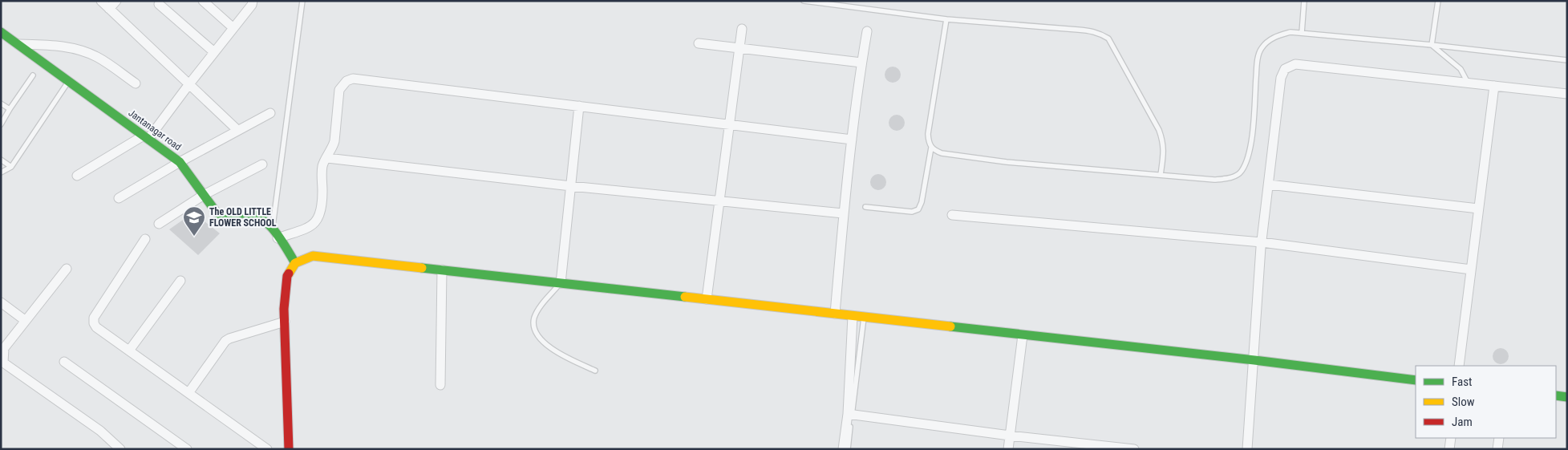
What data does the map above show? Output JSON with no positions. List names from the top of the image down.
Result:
{
  "streets": {
    "main road": ["Jantanagar road"]
  },
  "places": {
    "school or university": ["The OLD LITTLE FLOWER SCHOOL"]
  },
  "legend": ["Fast", "Slow", "Jam"]
}
